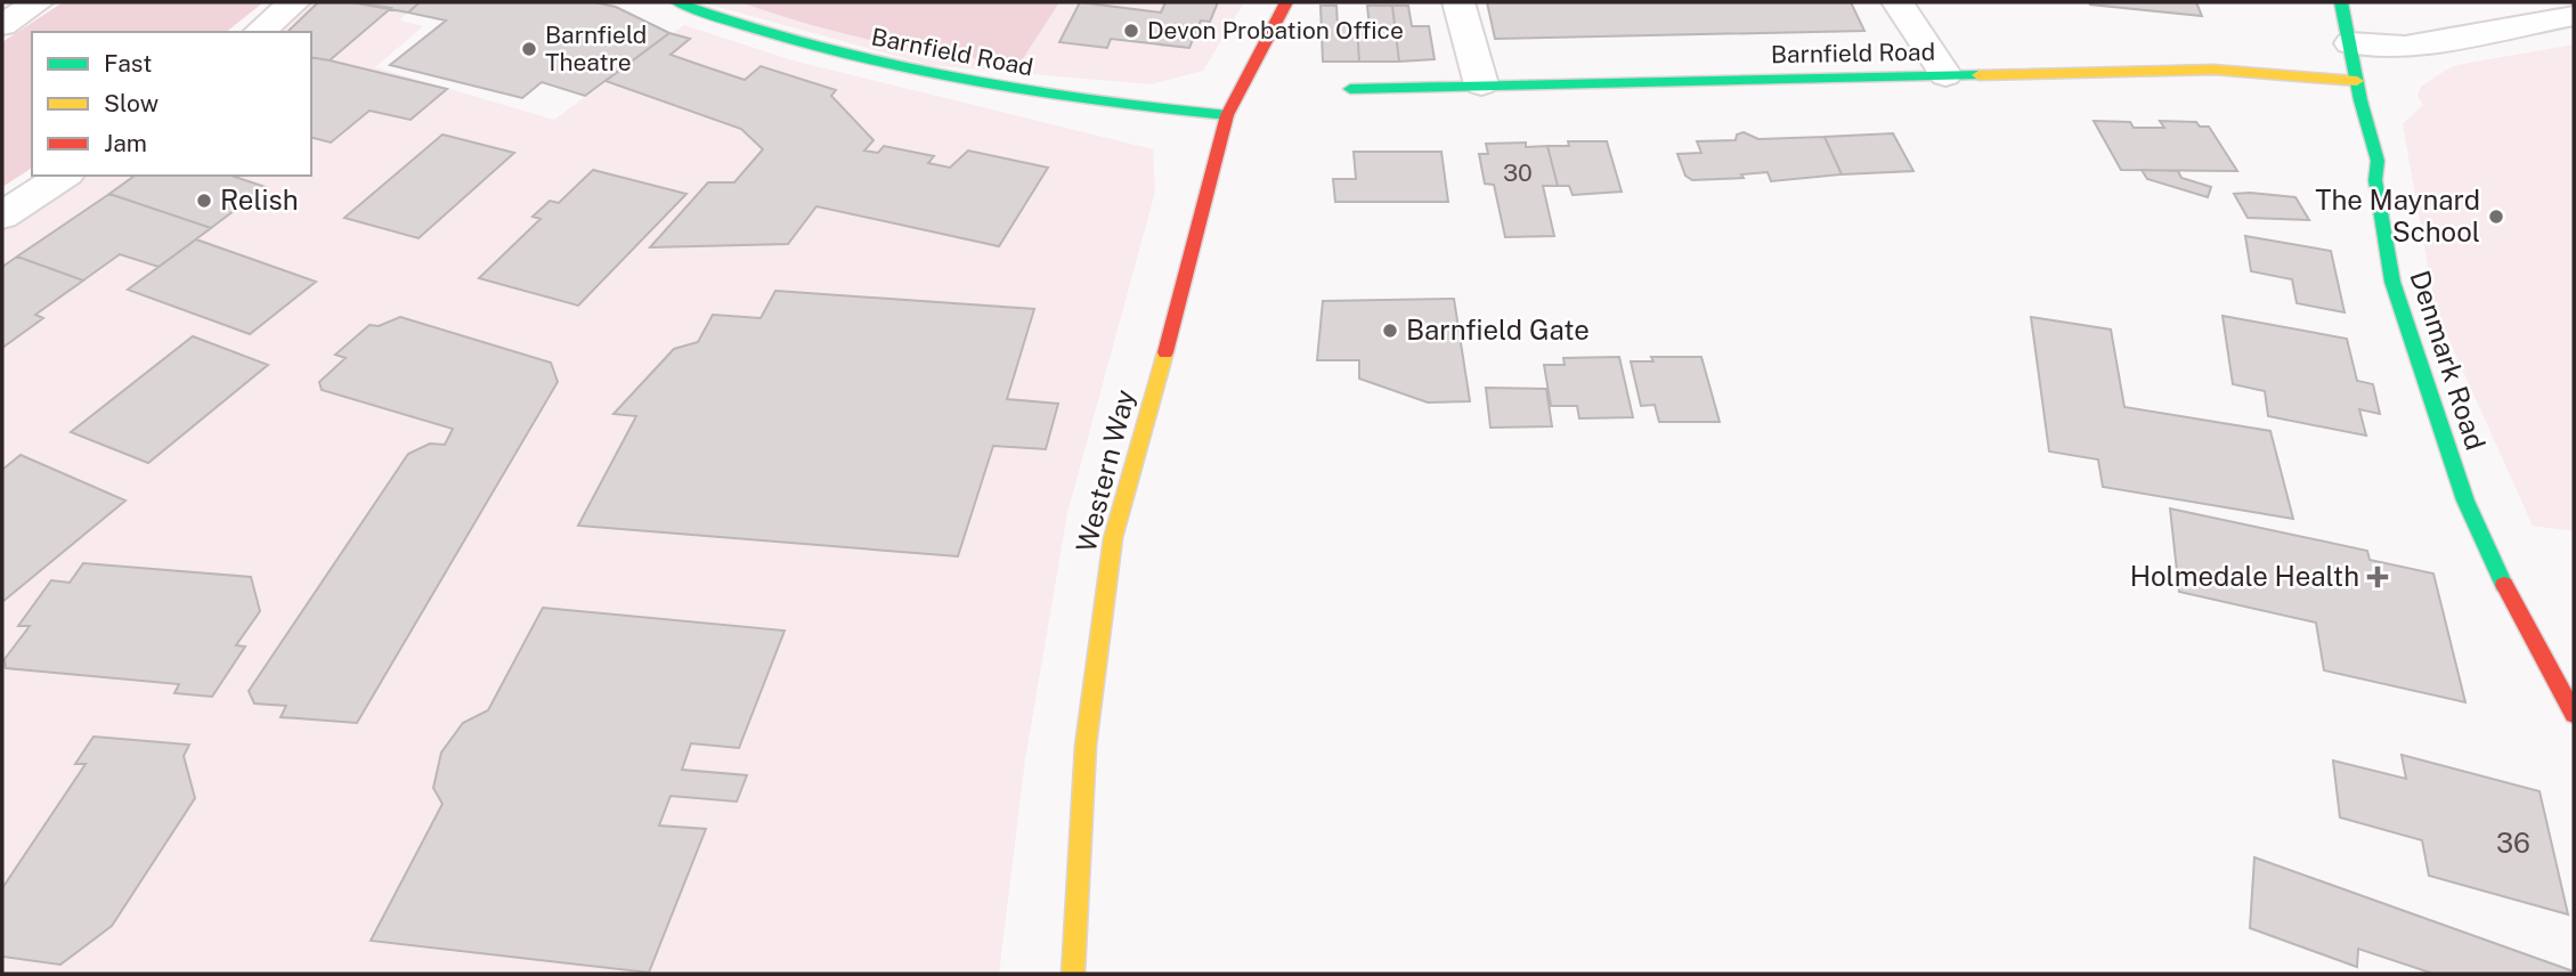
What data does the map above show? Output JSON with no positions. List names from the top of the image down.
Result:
{
  "streets": {
    "street": ["Barnfield Road", "Denmark Road", "Western Way"]
  },
  "crossings": [
    ["Barnfield Road", "Denmark Road"],
    ["Barnfield Road", "Western Way"]
  ],
  "places": {
    "other": [
      "Devon Probation Office",
      "Barnfield Theatre",
      "Relish",
      "The Maynard School",
      "Barnfield Gate"
    ],
    "health": ["Holmedale Health"]
  },
  "house_numbers": ["30", "36"],
  "legend": ["Fast", "Slow", "Jam"]
}
